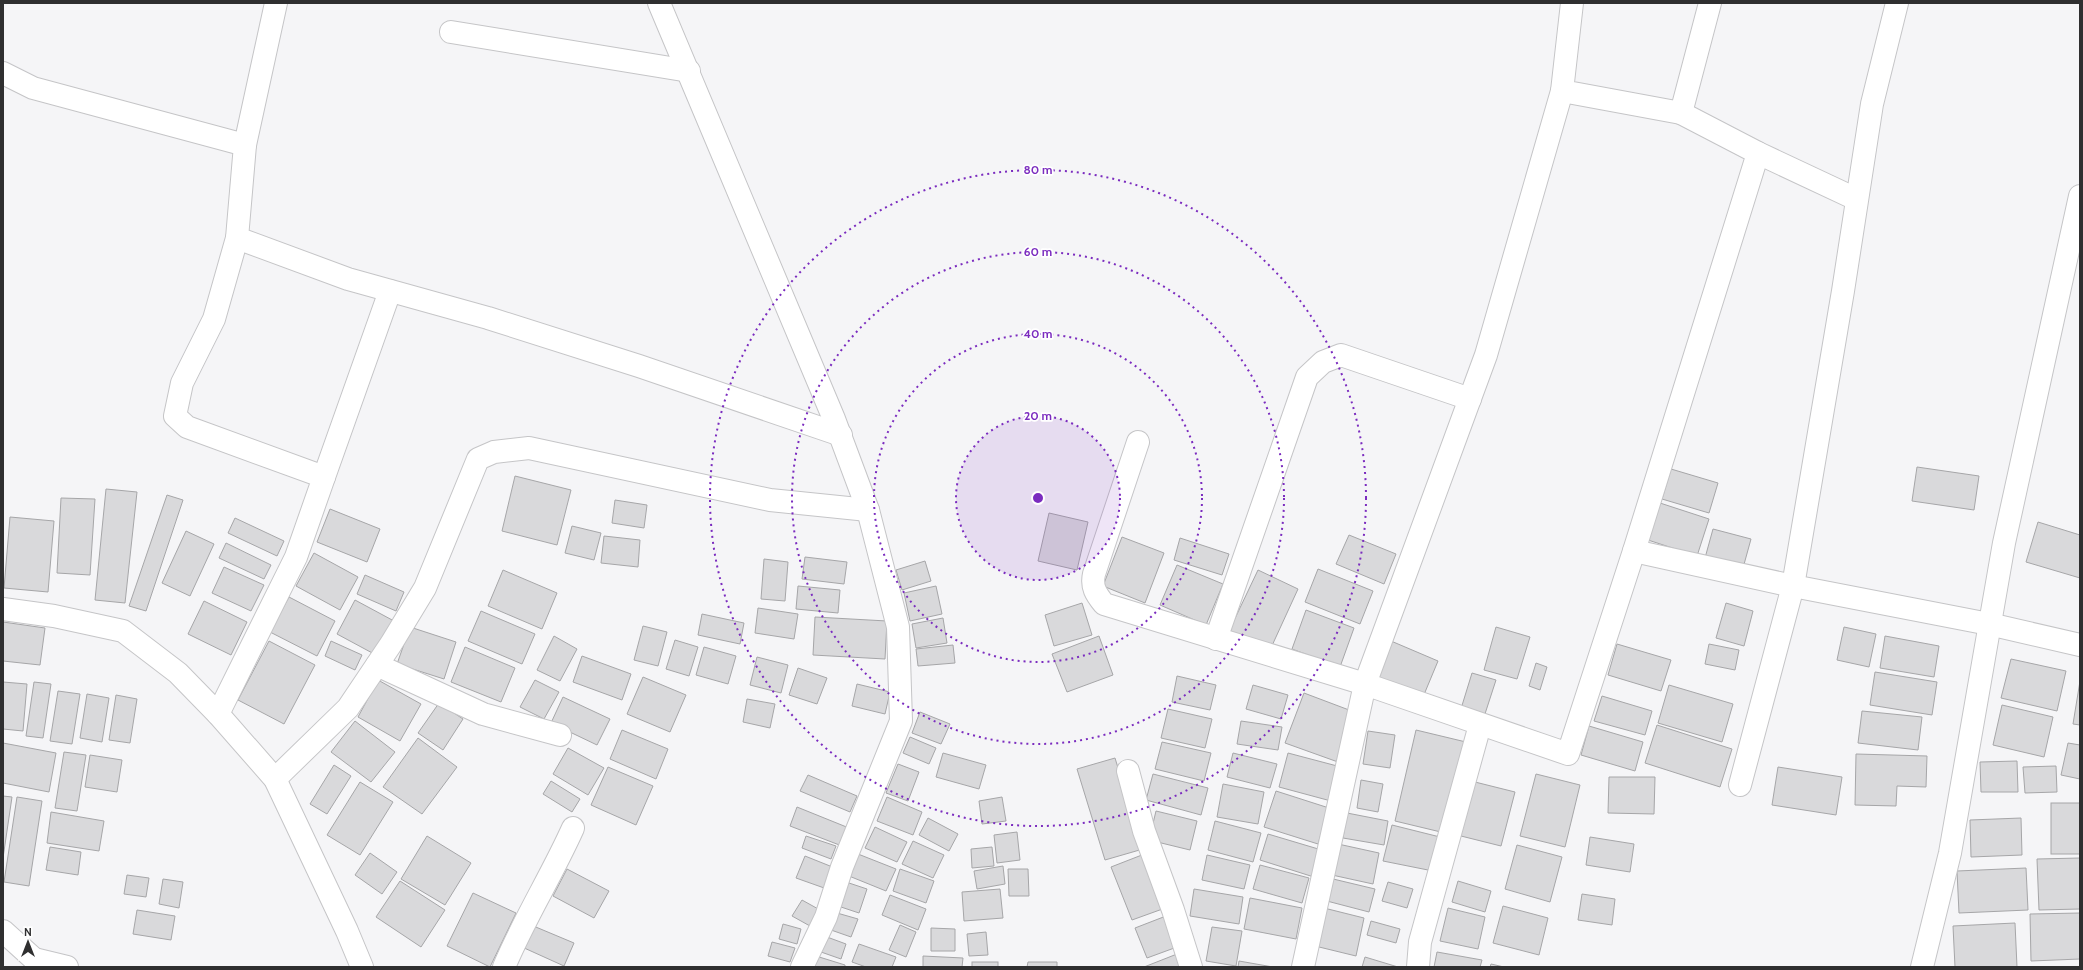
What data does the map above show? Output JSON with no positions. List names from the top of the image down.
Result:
{
  "north": "top",
  "rings": [
    "80 m",
    "60 m",
    "40 m",
    "20 m"
  ]
}
